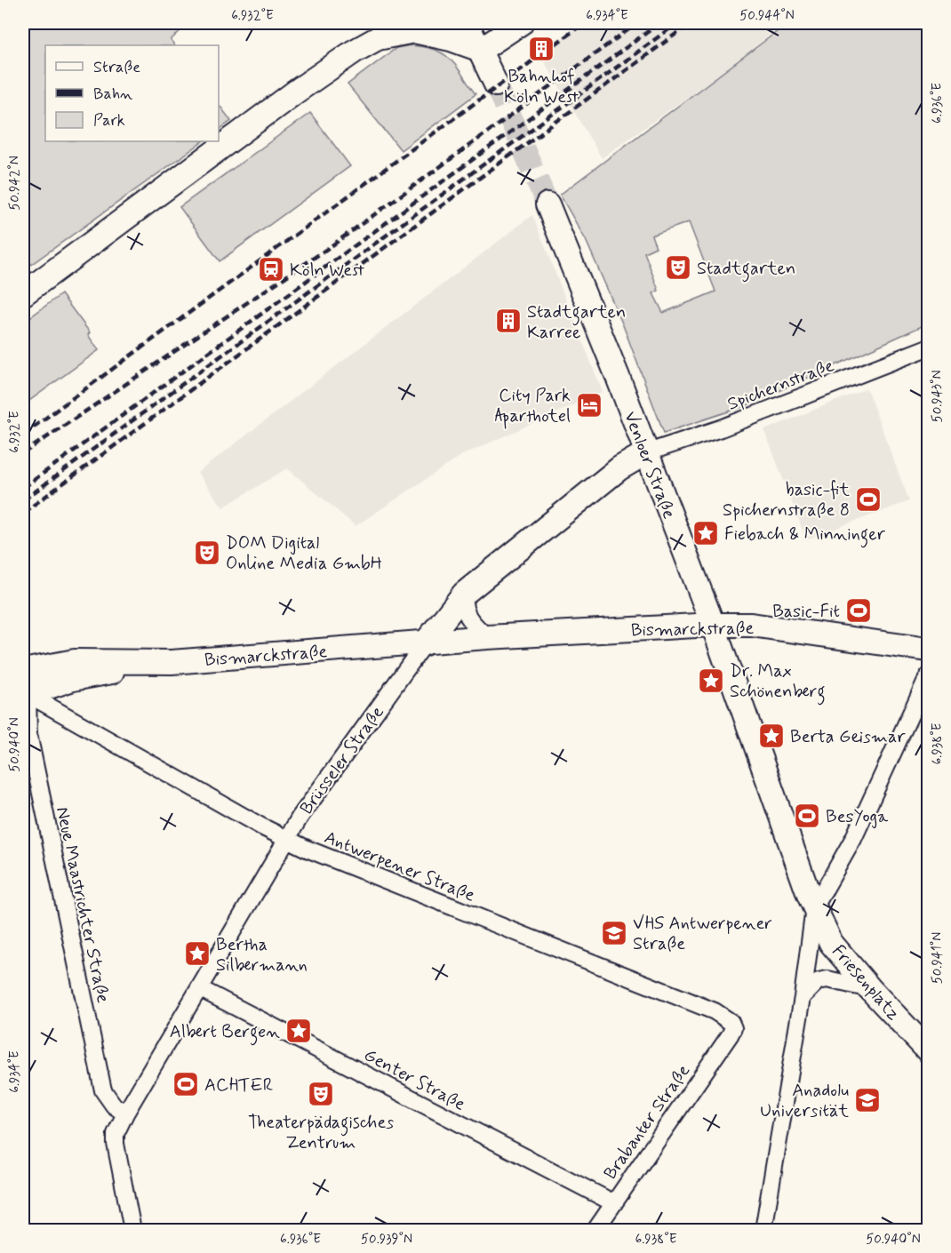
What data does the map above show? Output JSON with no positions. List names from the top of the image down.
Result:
{
  "streets": {
    "street": [
      "Spichernstraße",
      "Venloer Straße",
      "Bismarckstraße",
      "Brüsseler Straße",
      "Antwerpener Straße",
      "Neue Maastrichter Straße",
      "Friesenplatz",
      "Genter Straße",
      "Brabanter Straße"
    ]
  },
  "crossings": [
    ["Spichernstraße", "Venloer Straße"],
    ["Spichernstraße", "Brüsseler Straße"],
    ["Venloer Straße", "Bismarckstraße"],
    ["Venloer Straße", "Brüsseler Straße"],
    ["Venloer Straße", "Friesenplatz"],
    ["Bismarckstraße", "Brüsseler Straße"],
    ["Bismarckstraße", "Antwerpener Straße"],
    ["Bismarckstraße", "Neue Maastrichter Straße"],
    ["Brüsseler Straße", "Antwerpener Straße"],
    ["Brüsseler Straße", "Neue Maastrichter Straße"],
    ["Brüsseler Straße", "Genter Straße"],
    ["Antwerpener Straße", "Neue Maastrichter Straße"],
    ["Antwerpener Straße", "Brabanter Straße"],
    ["Genter Straße", "Brabanter Straße"]
  ],
  "places": {
    "building": ["Bahnhof Köln West", "Stadtgarten Karree"],
    "theatre": ["Stadtgarten", "DOM Digital Online Media GmbH", "Theaterpädagisches Zentrum"],
    "station": ["Köln West"],
    "hotel": ["City Park Aparthotel"],
    "sports": [
      "basic-fit Spichernstraße 8",
      "Basic-Fit",
      "BesYoga",
      "ACHTER"
    ],
    "place": [
      "Fiebach & Minninger",
      "Dr. Max Schönenberg",
      "Berta Geismar",
      "Bertha Silbermann",
      "Albert Bergen"
    ],
    "school or university": ["VHS Antwerpener Straße", "Anadolu Universität"]
  },
  "legend": ["Straße", "Bahn", "Park"],
  "coordinates": [
    "6.932°E",
    "6.934°E",
    "50.944°N",
    "6.936°E",
    "50.942°N",
    "50.943°N",
    "6.938°E",
    "50.940°N",
    "50.941°N",
    "50.939°N"
  ]
}
